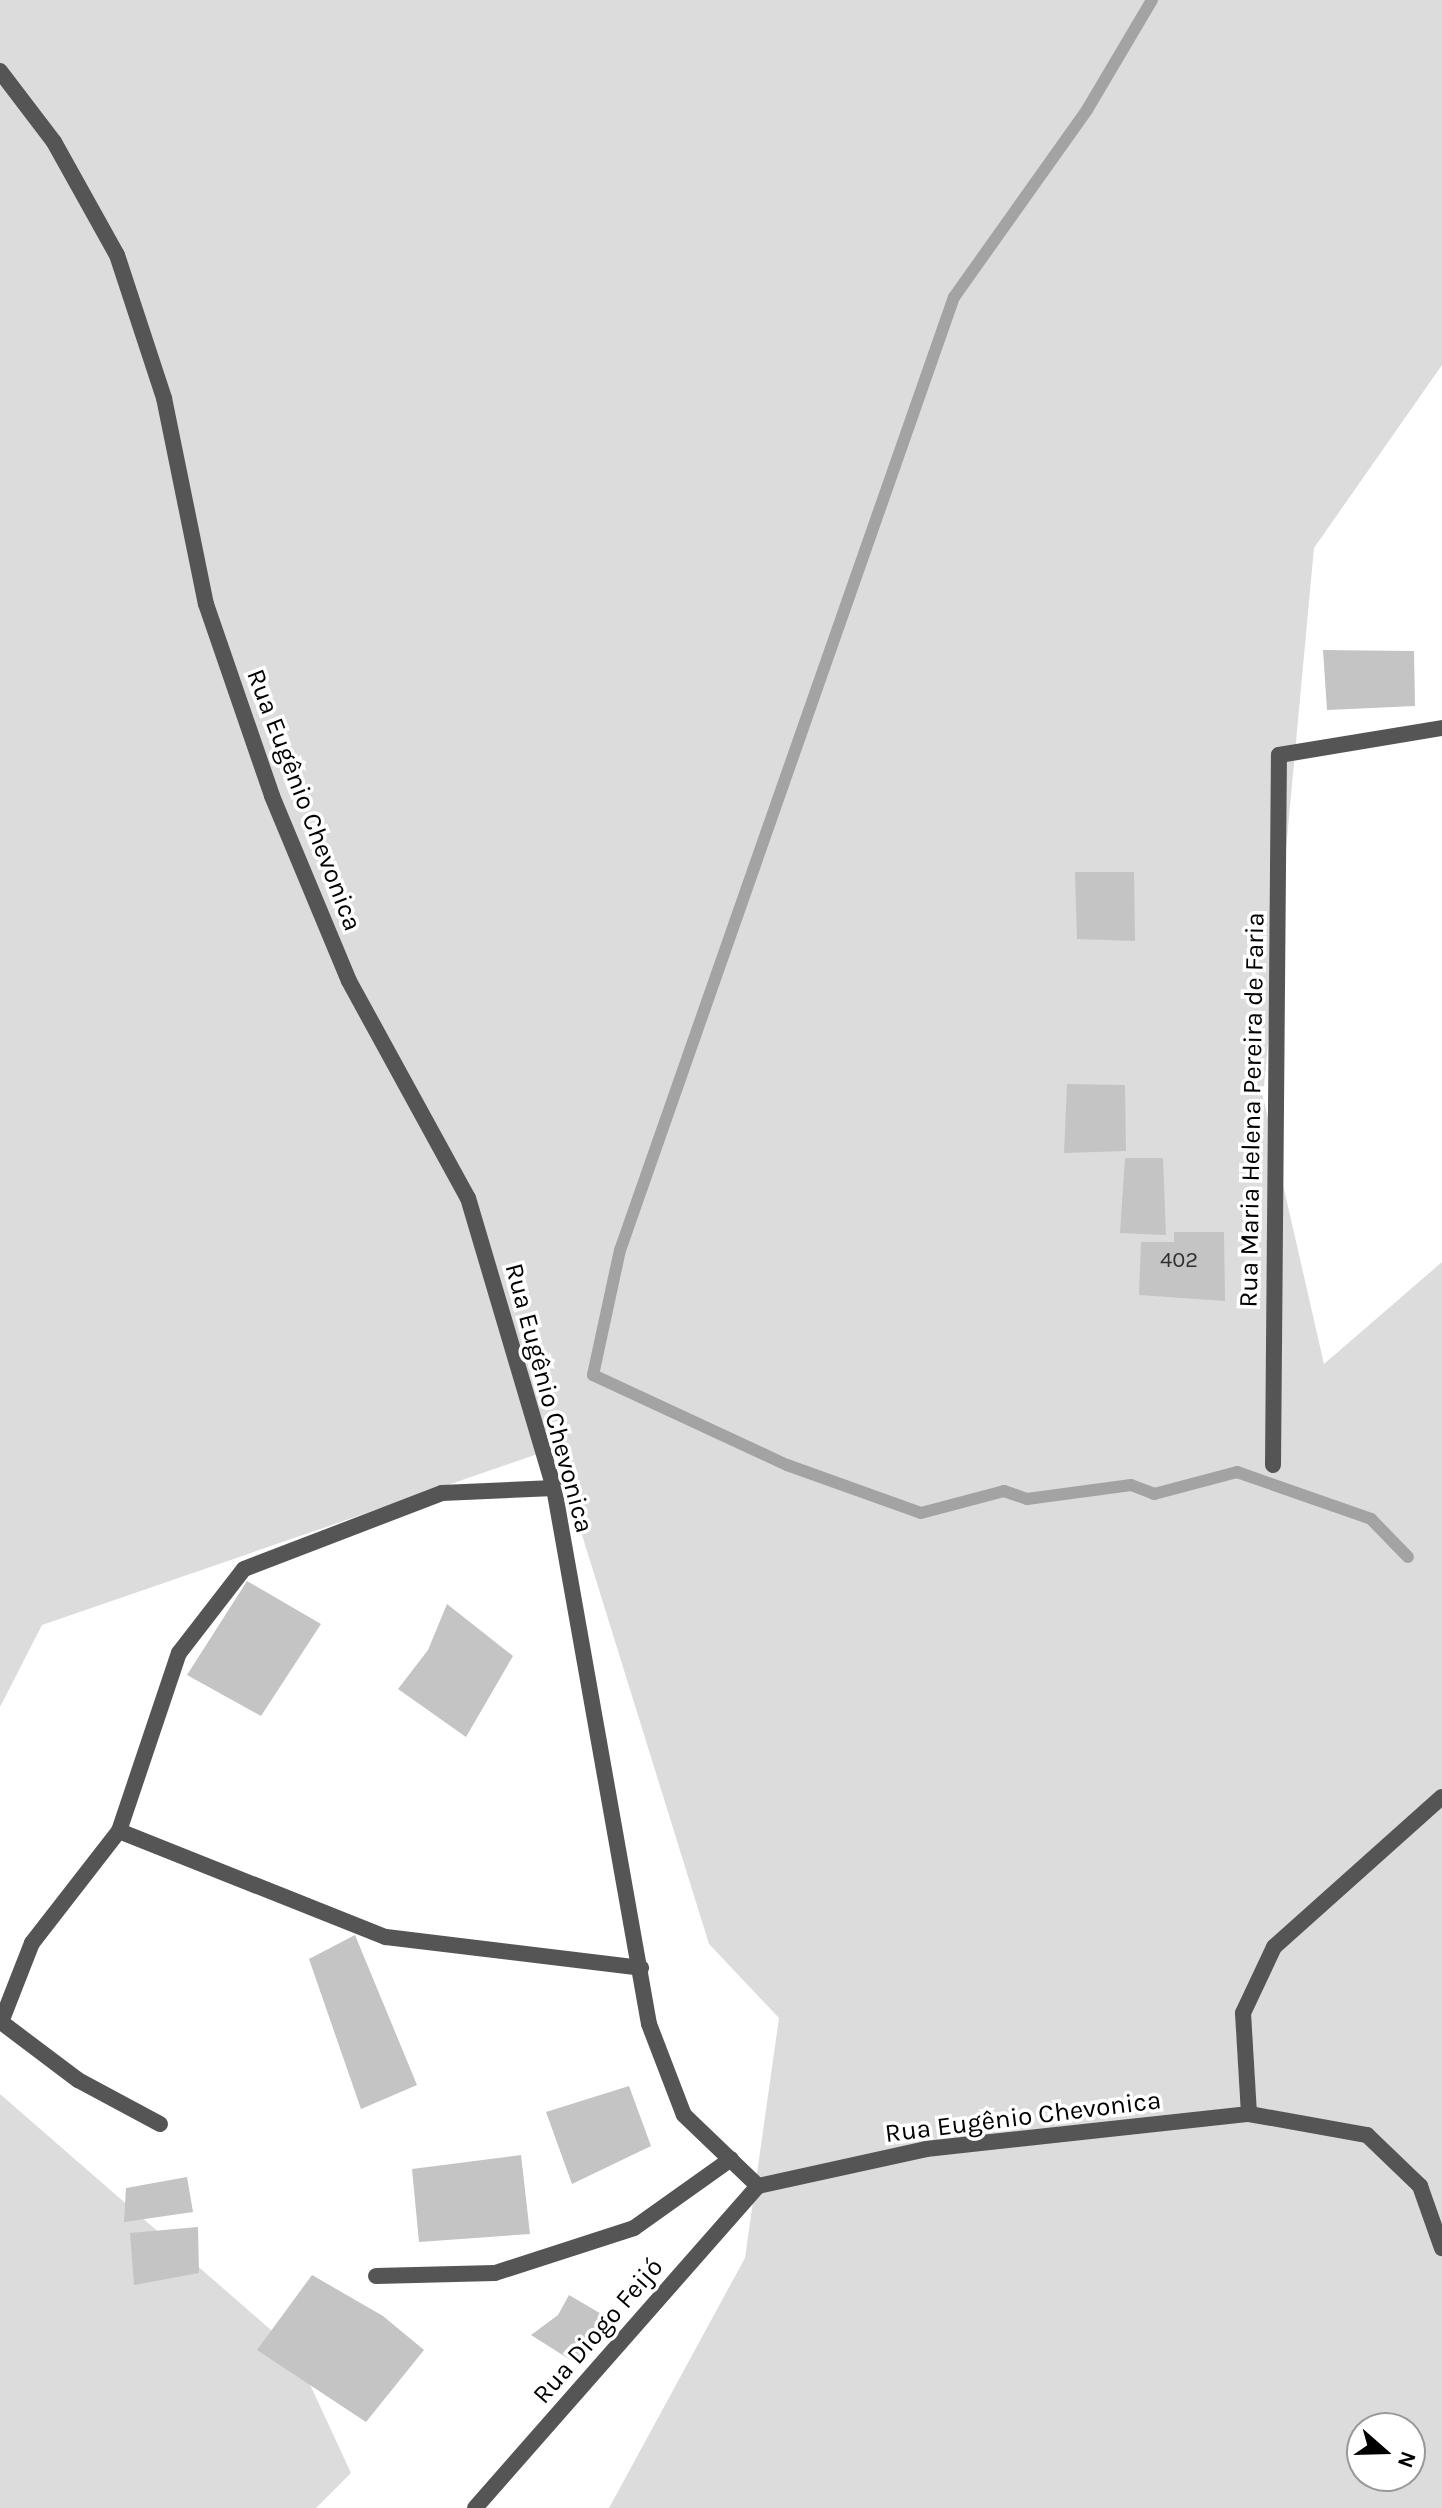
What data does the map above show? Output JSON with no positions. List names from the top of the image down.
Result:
{
  "streets": {
    "street": ["Rua Eugênio Chevonica", "Rua Maria Helena Pereira de Faria", "Rua Diogo Feijó"]
  },
  "crossings": [
    ["Rua Eugênio Chevonica", "Rua Diogo Feijó"]
  ],
  "house_numbers": ["402"],
  "north": "right"
}
